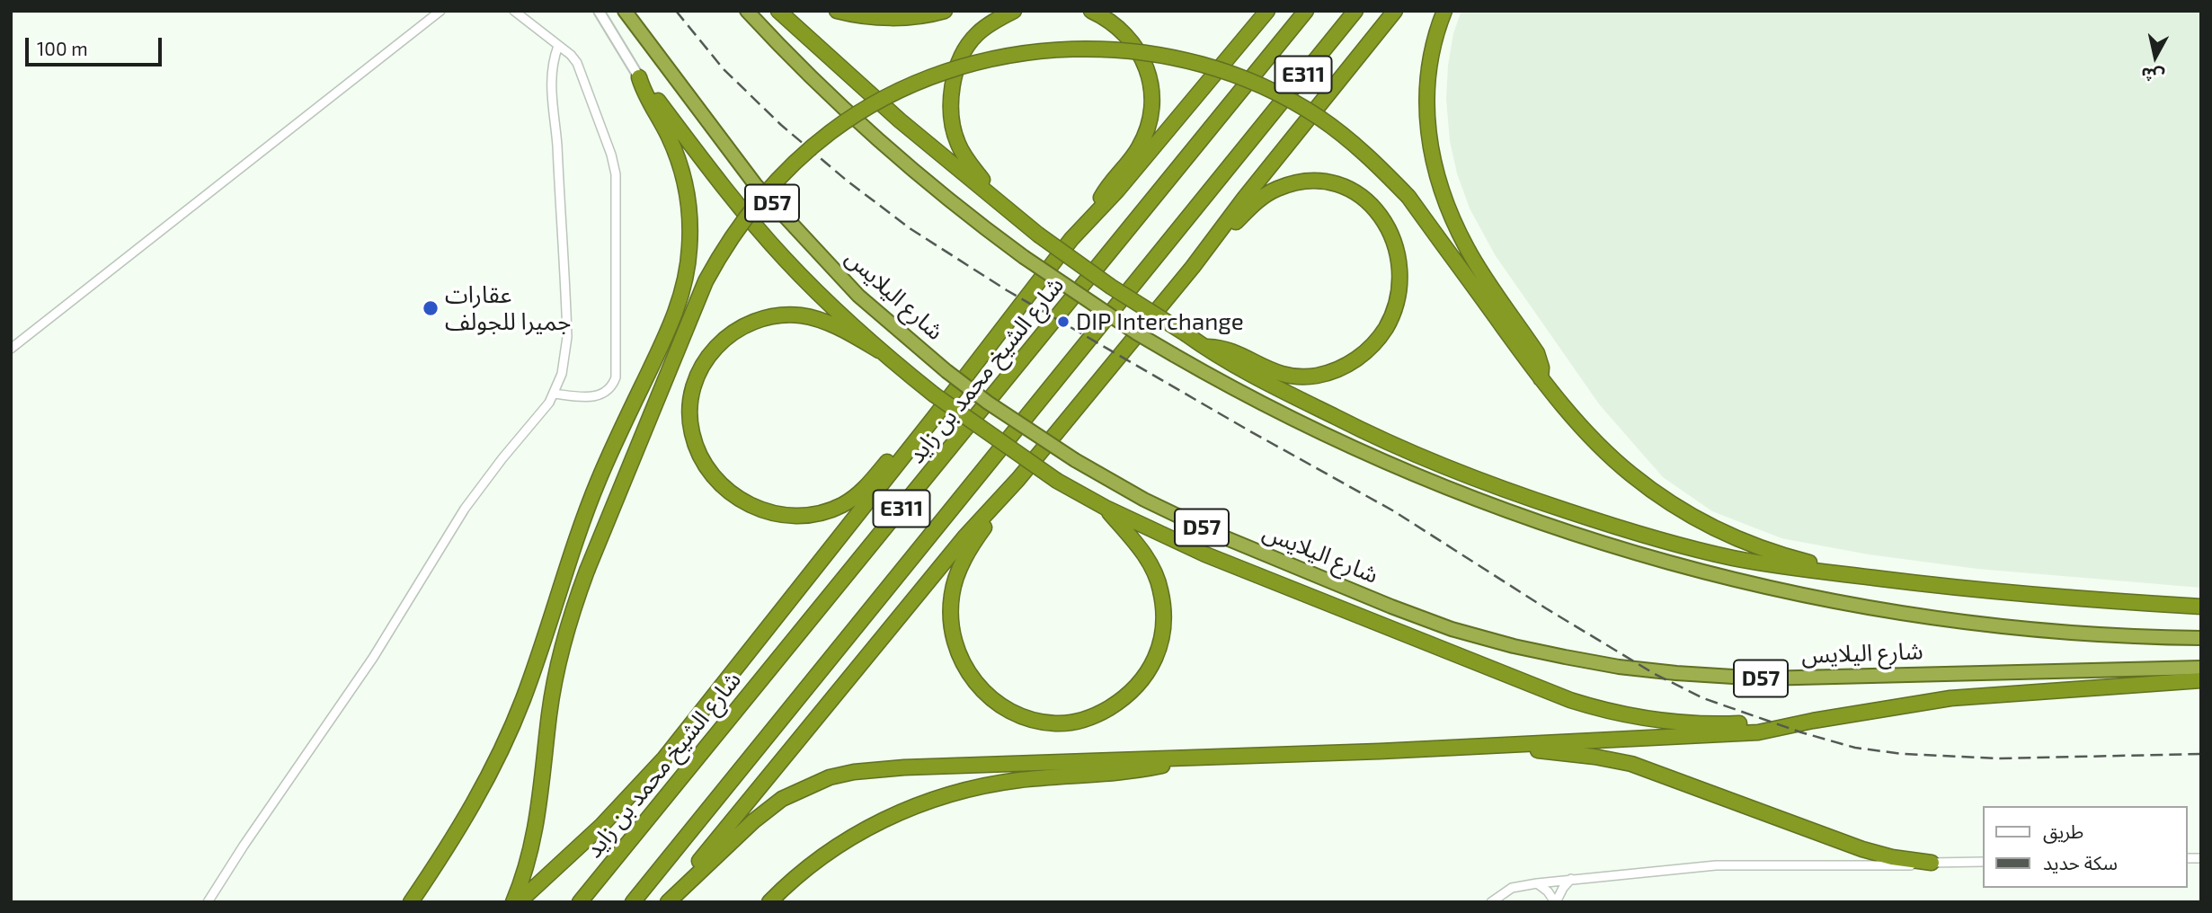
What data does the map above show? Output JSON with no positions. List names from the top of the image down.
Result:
{
  "streets": {
    "highway": [
      "E311",
      "D57",
      "شارع اليلايس",
      "شارع الشيخ محمد بن زايد"
    ]
  },
  "places": ["عقارات جميرا للجولف", "DIP Interchange"],
  "legend": ["طريق", "سكة حديد"],
  "scale_bar": "100 m",
  "north": "bottom"
}
